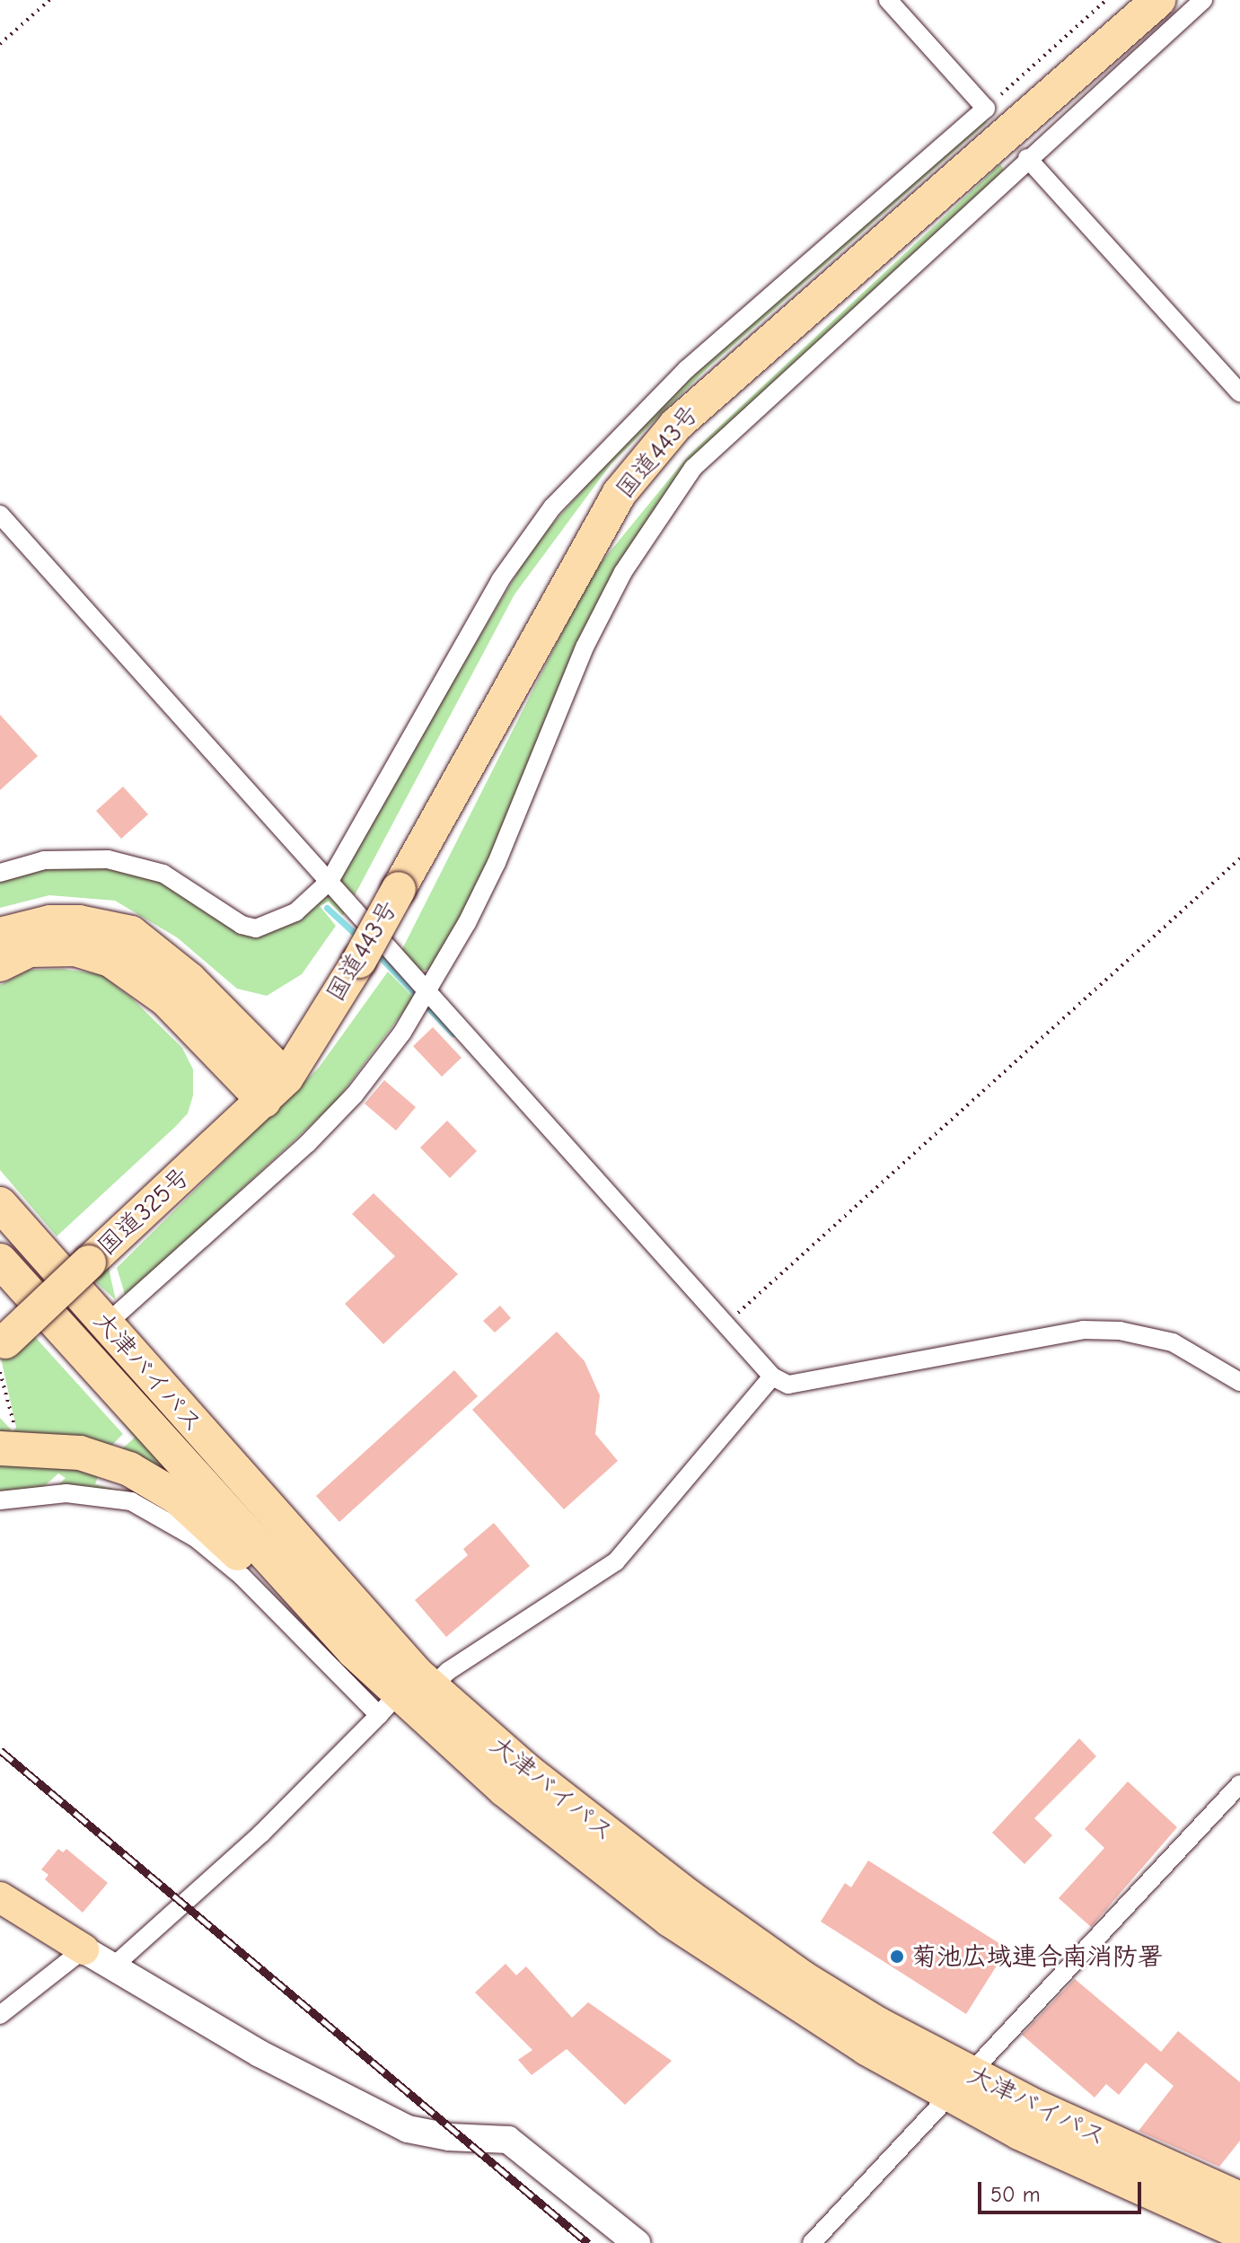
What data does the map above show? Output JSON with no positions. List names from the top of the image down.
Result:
{
  "streets": {
    "highway": ["国道443号", "国道325号", "大津バイパス"]
  },
  "crossings": [
    ["国道443号", "国道325号"]
  ],
  "places": ["菊池広域連合南消防署"],
  "scale_bar": "50 m"
}
